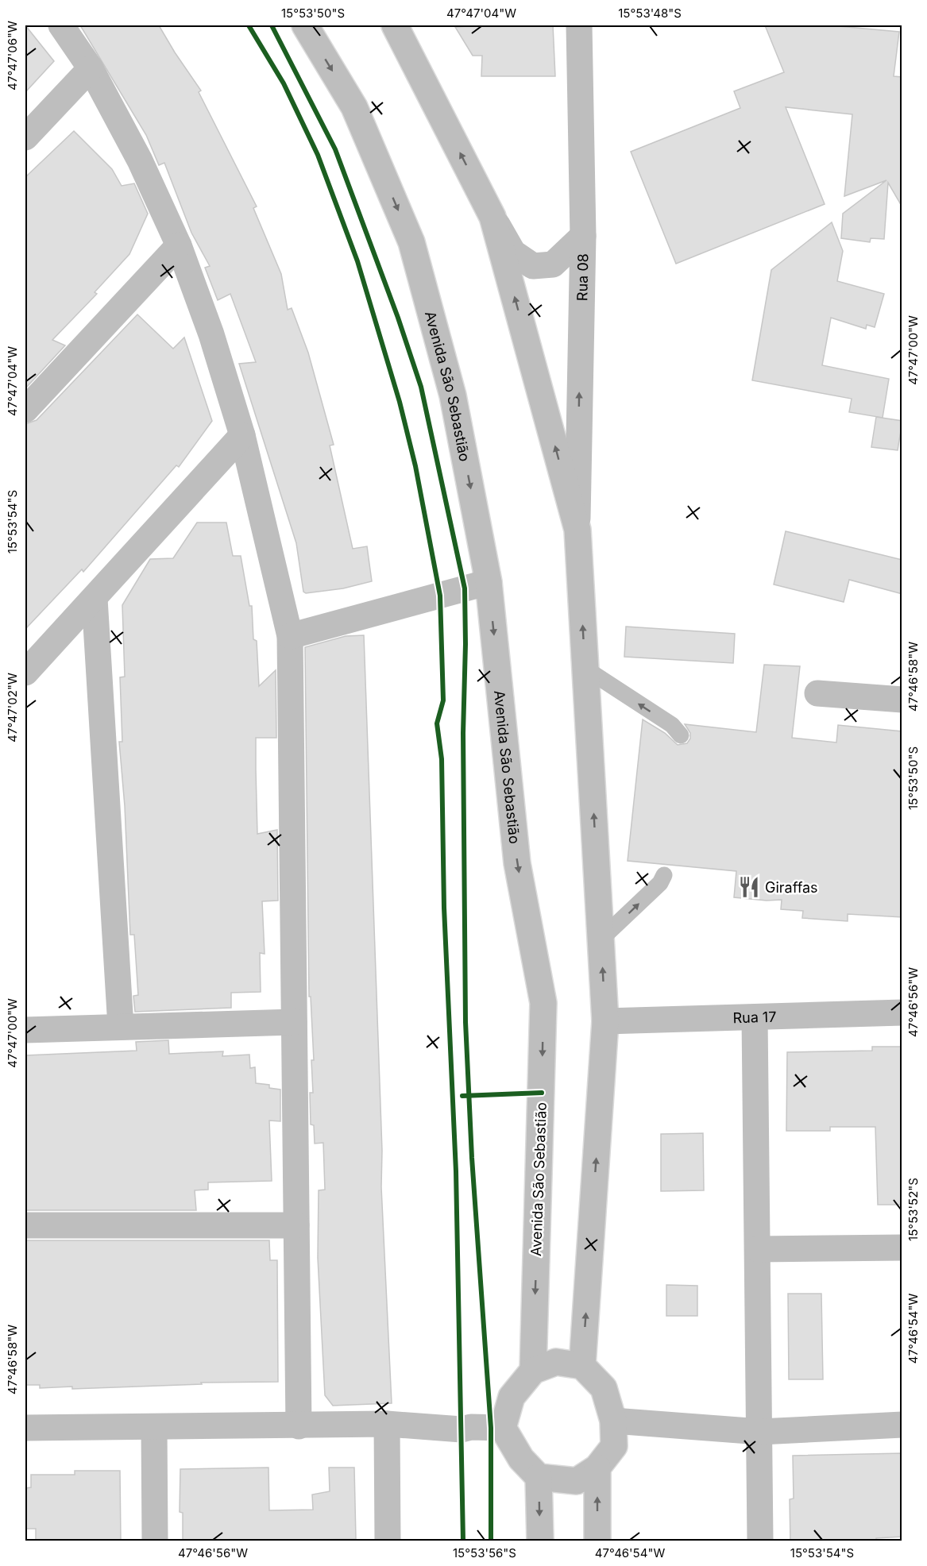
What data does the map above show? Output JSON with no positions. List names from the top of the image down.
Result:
{
  "streets": {
    "street": ["Rua 08", "Avenida São Sebastião", "Rua 17"]
  },
  "places": {
    "restaurant": ["Giraffas"]
  },
  "coordinates": [
    "15°53'50\"S",
    "47°47'04\"W",
    "15°53'48\"S",
    "47°47'06\"W",
    "47°47'00\"W",
    "15°53'54\"S",
    "47°46'58\"W",
    "47°47'02\"W",
    "47°46'56\"W",
    "15°53'52\"S",
    "47°46'54\"W",
    "15°53'56\"S"
  ]
}
